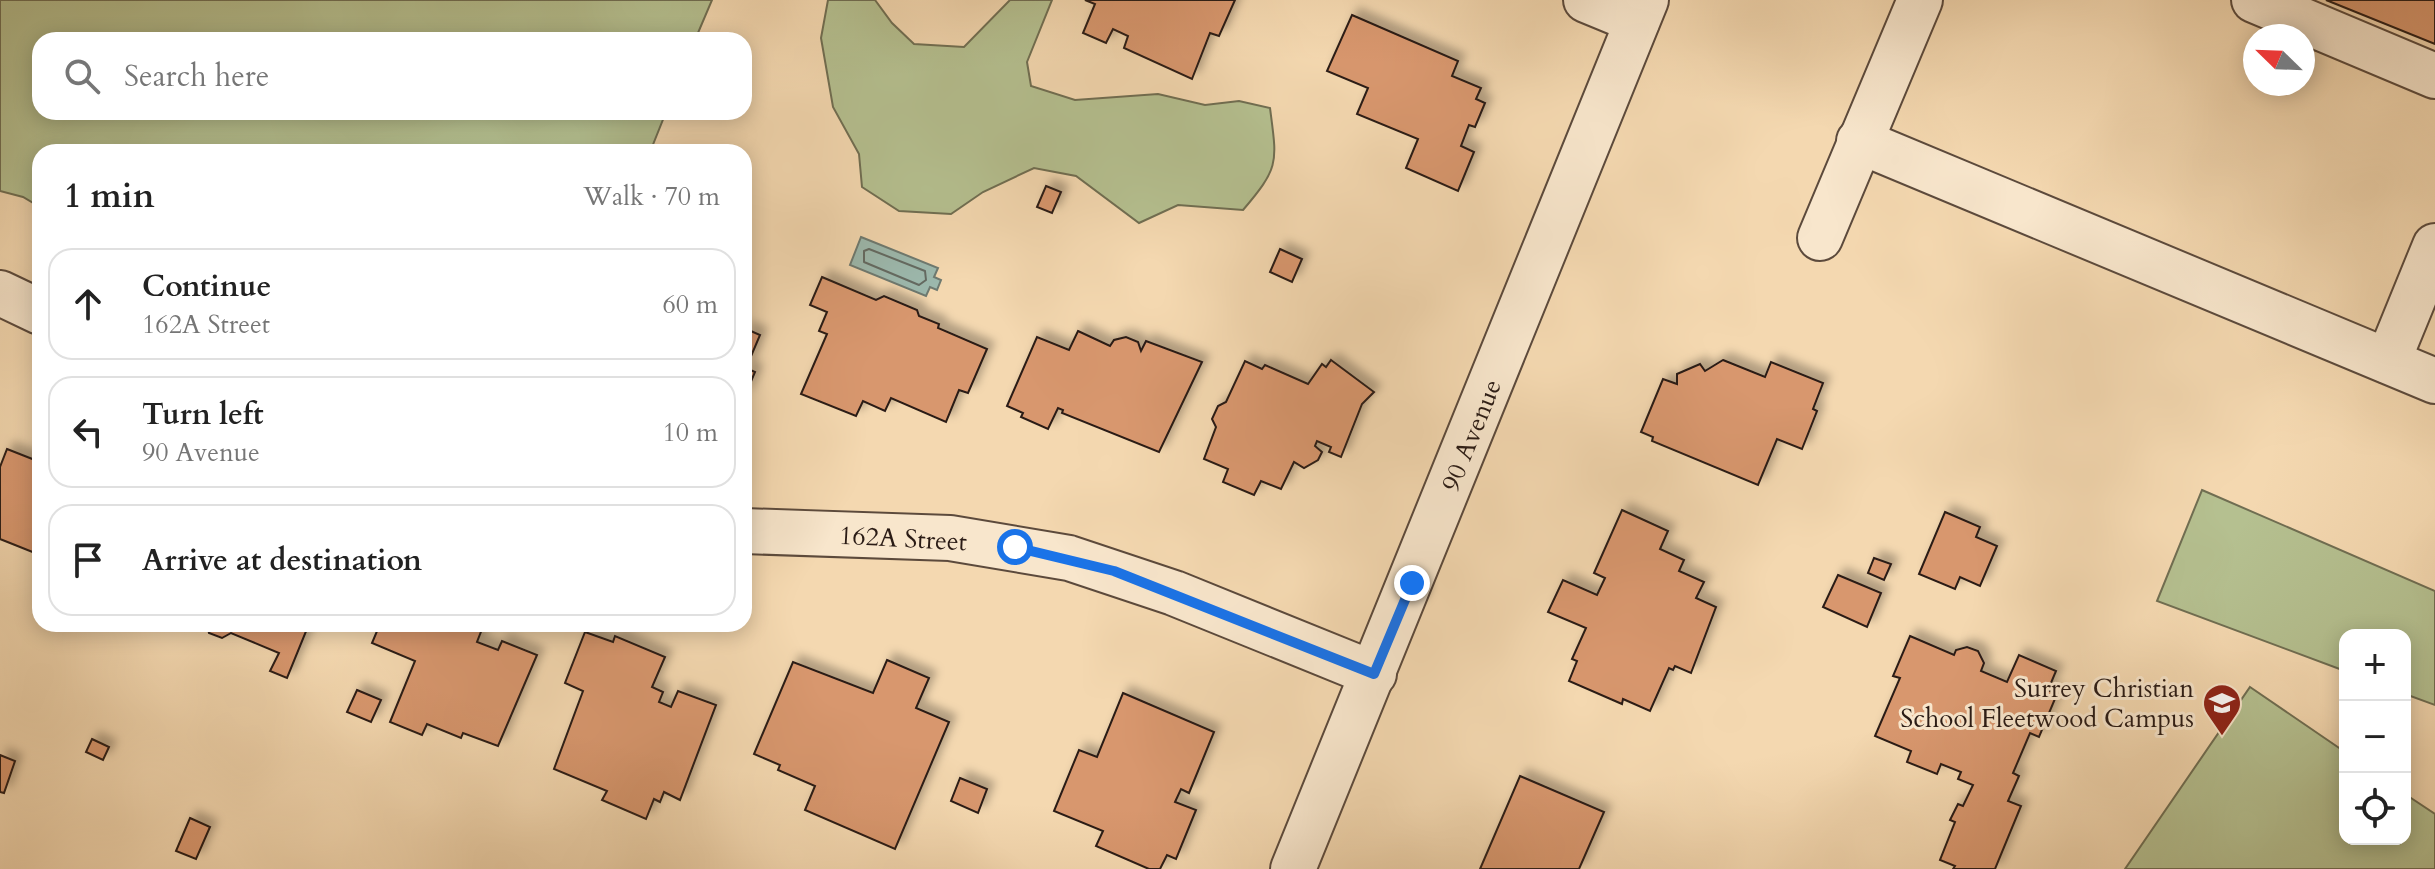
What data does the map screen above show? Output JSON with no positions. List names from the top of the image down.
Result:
{
  "streets": {
    "street": ["90 Avenue", "162A Street"]
  },
  "crossings": [
    ["90 Avenue", "162A Street"]
  ],
  "places": {
    "school or university": ["Surrey Christian School Fleetwood Campus"]
  },
  "north": "top left",
  "page": {
    "search": "Search here",
    "heading": ["1 min", "Walk · 70 m"],
    "list": [
      ["Continue", "162A Street", "60 m"],
      ["Turn left", "90 Avenue", "10 m"],
      "Arrive at destination"
    ],
    "map_buttons": ["+", "−"]
  }
}
